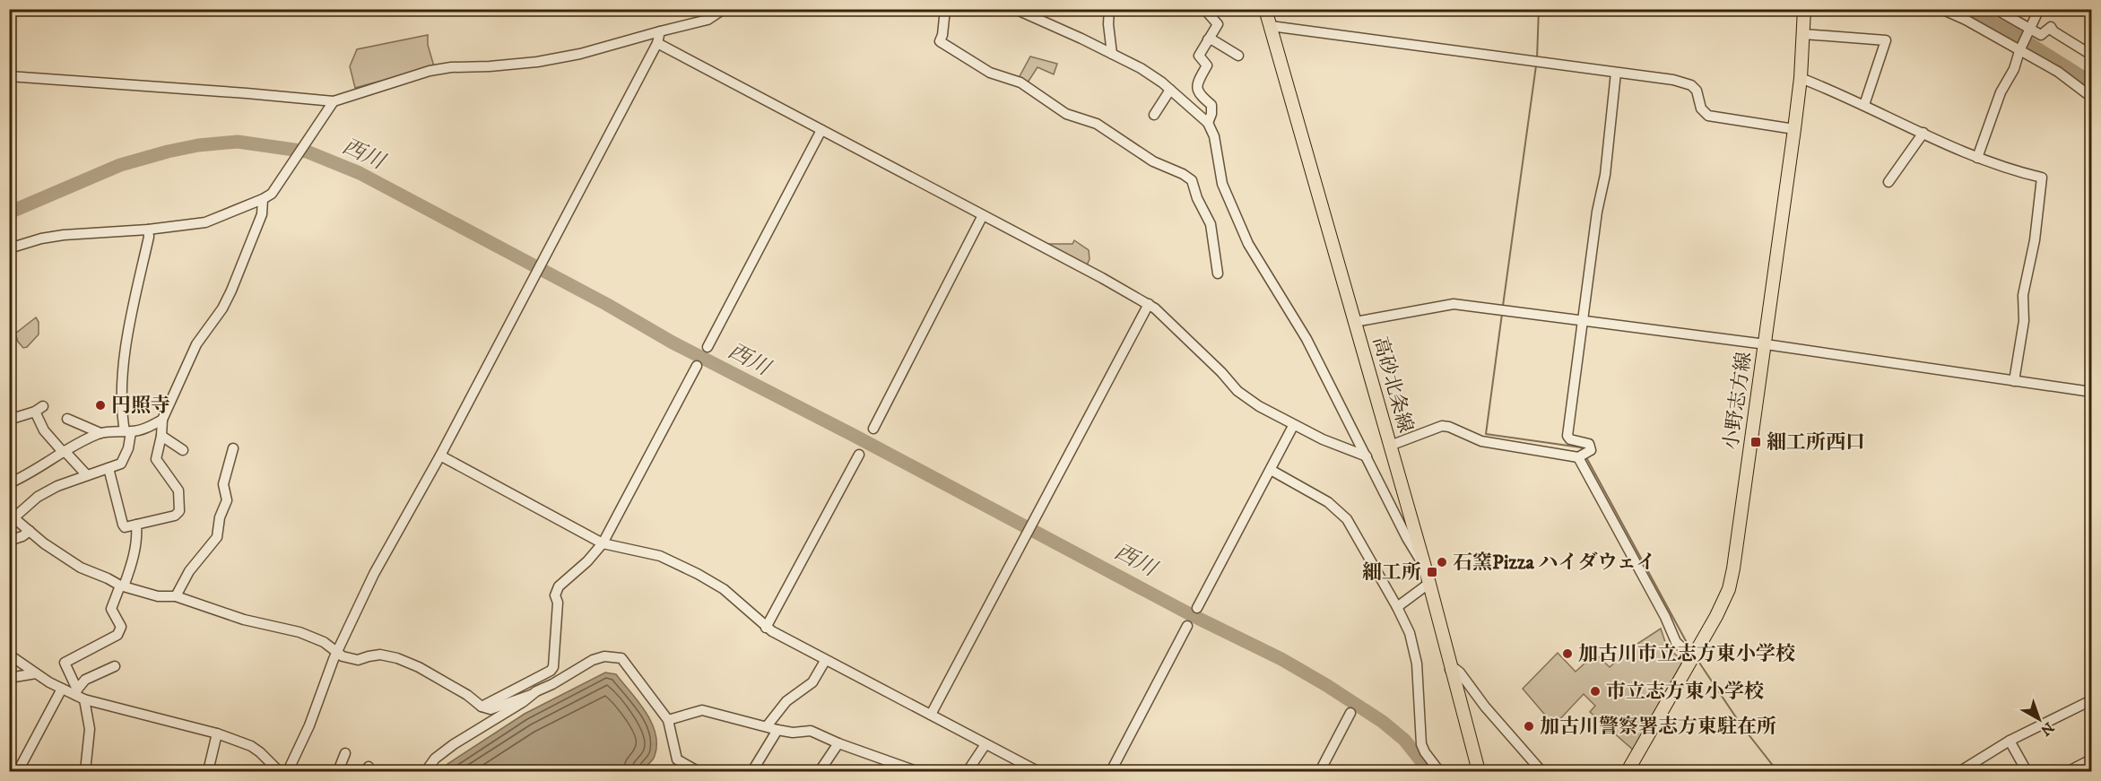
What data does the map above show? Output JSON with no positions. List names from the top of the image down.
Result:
{
  "streets": {
    "main road": ["高砂北条線", "小野志方線"]
  },
  "water": ["西川"],
  "places": {
    "other": [
      "円照寺",
      "石窯Pizza ハイダウェイ",
      "加古川市立志方東小学校",
      "市立志方東小学校",
      "加古川警察署志方東駐在所"
    ],
    "transit": ["細工所西口", "細工所"]
  },
  "north": "bottom right"
}
